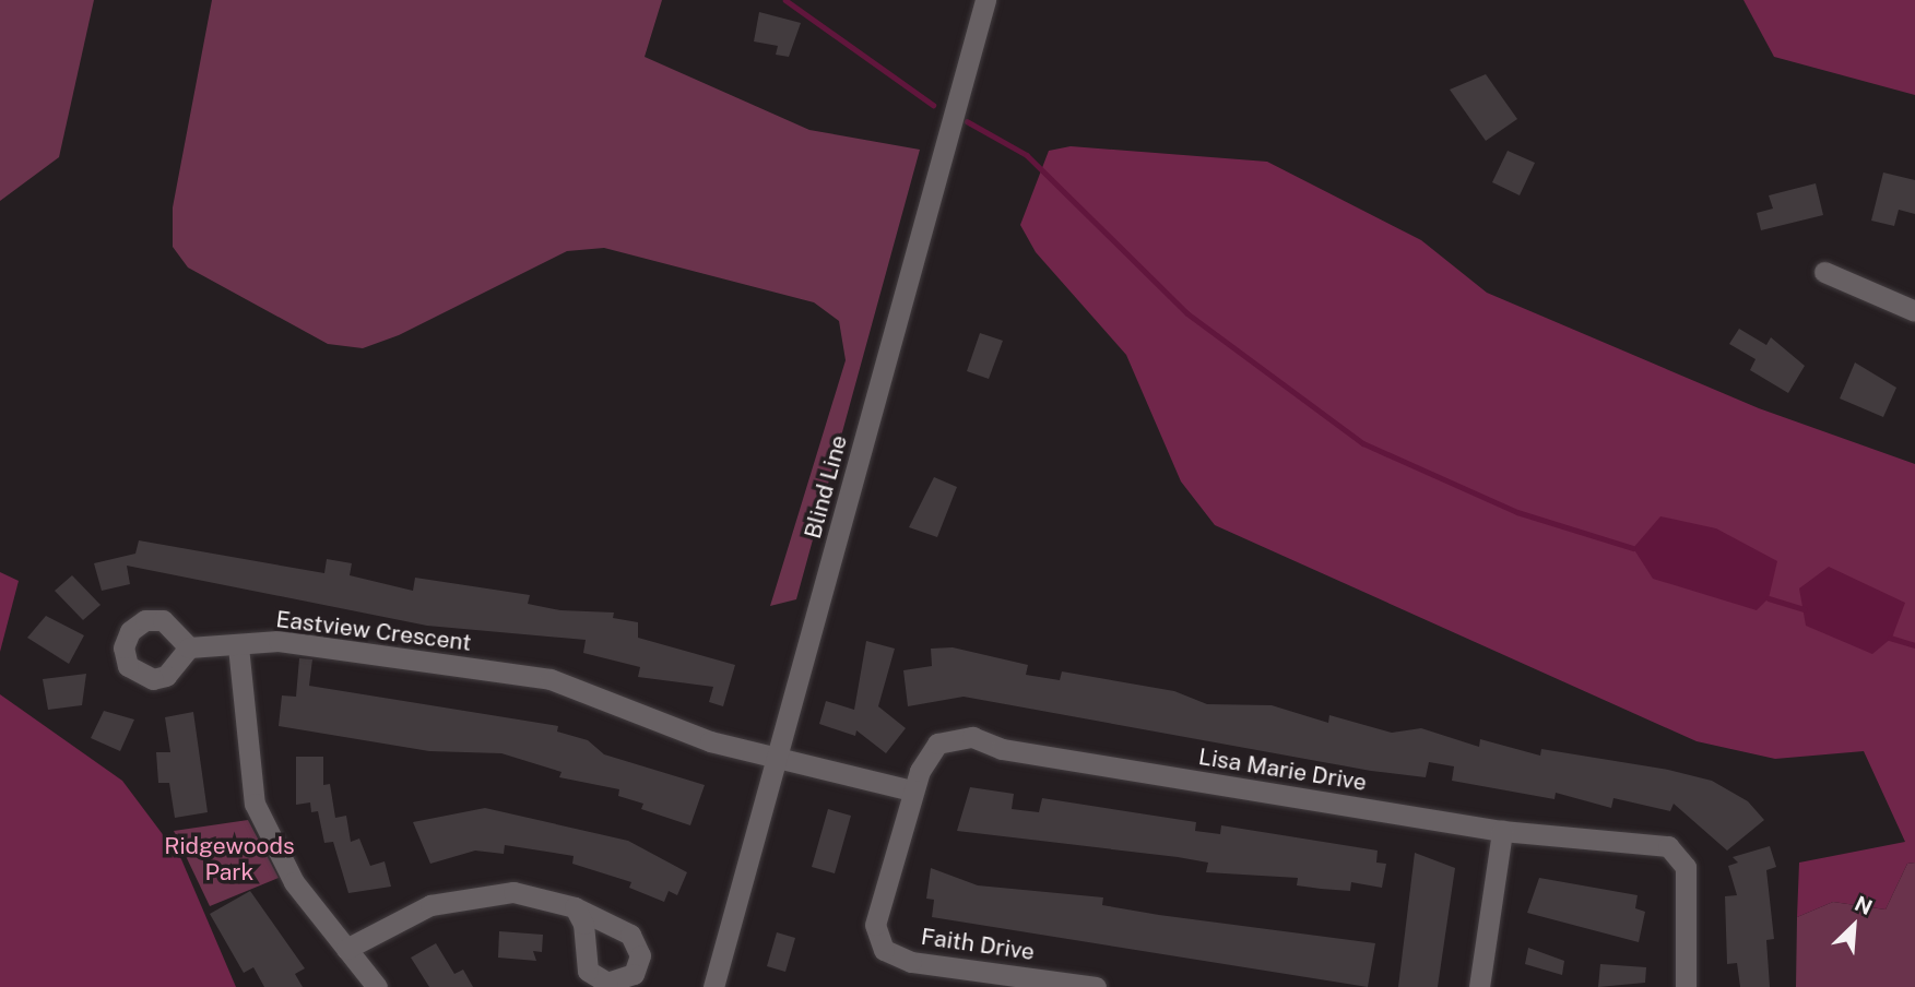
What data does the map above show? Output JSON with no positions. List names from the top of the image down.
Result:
{
  "streets": {
    "street": [
      "Blind Line",
      "Eastview Crescent",
      "Lisa Marie Drive",
      "Faith Drive"
    ]
  },
  "crossings": [
    ["Blind Line", "Eastview Crescent"],
    ["Lisa Marie Drive", "Faith Drive"]
  ],
  "parks": ["Ridgewoods Park"],
  "north": "top right"
}
